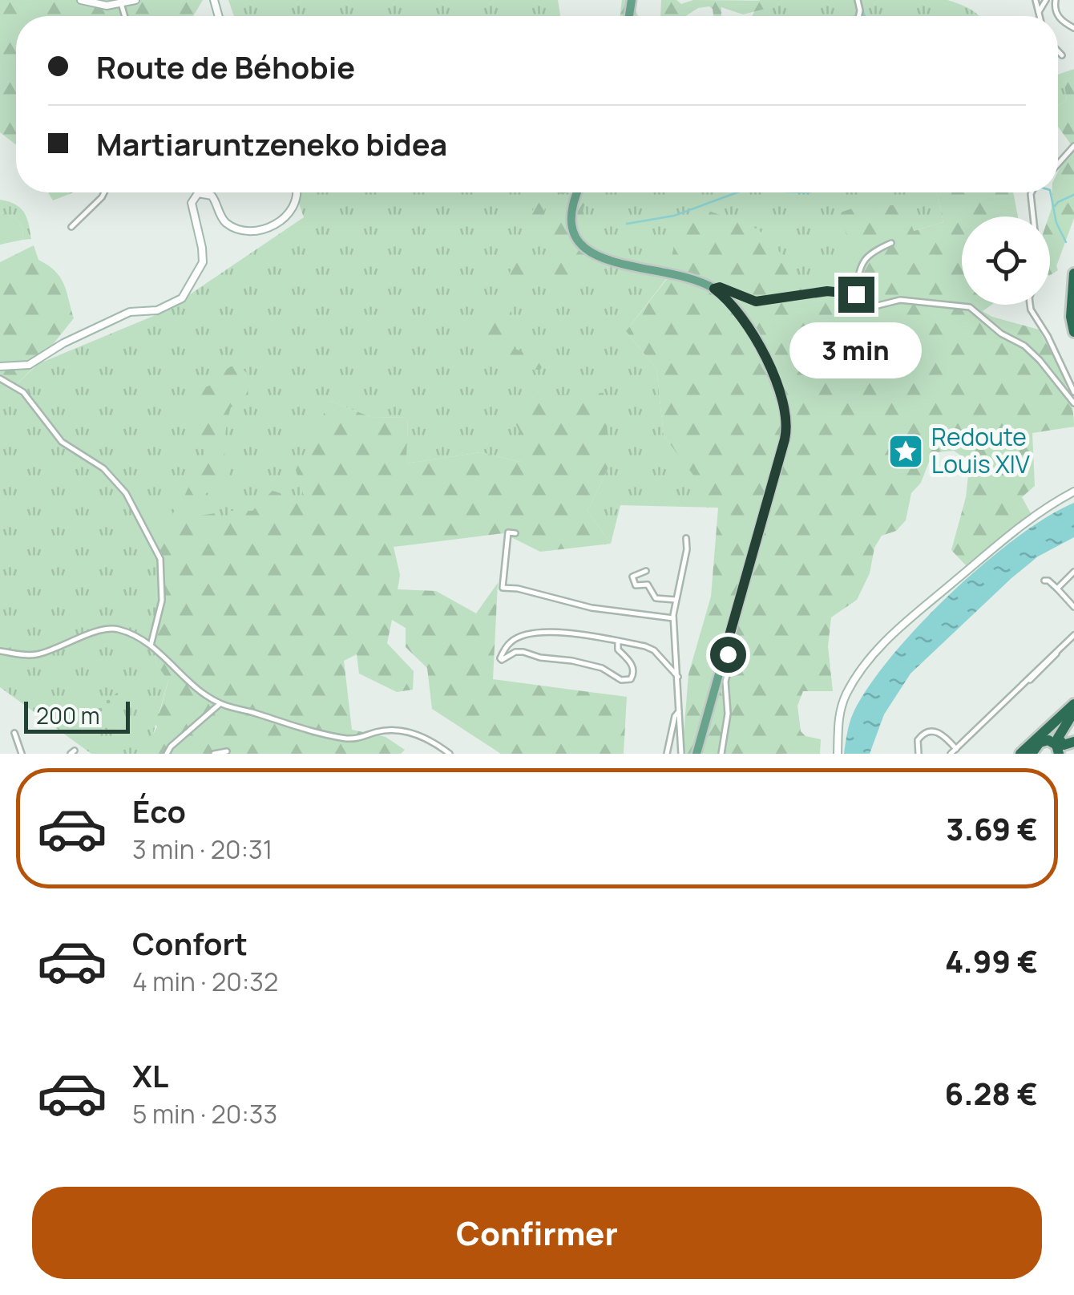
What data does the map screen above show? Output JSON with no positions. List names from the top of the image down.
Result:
{
  "places": {
    "place": ["Redoute Louis XIV"]
  },
  "scale_bar": "200 m",
  "page": {
    "banner": ["Route de Béhobie", "Martiaruntzeneko bidea"],
    "bubble": "3 min",
    "scale": "200 m",
    "list": [
      {
        "name": "Éco",
        "note": "3 min · 20:31",
        "value": "3.69 €"
      },
      {
        "name": "Confort",
        "note": "4 min · 20:32",
        "value": "4.99 €"
      },
      {
        "name": "XL",
        "note": "5 min · 20:33",
        "value": "6.28 €"
      }
    ],
    "buttons": "Confirmer"
  }
}
